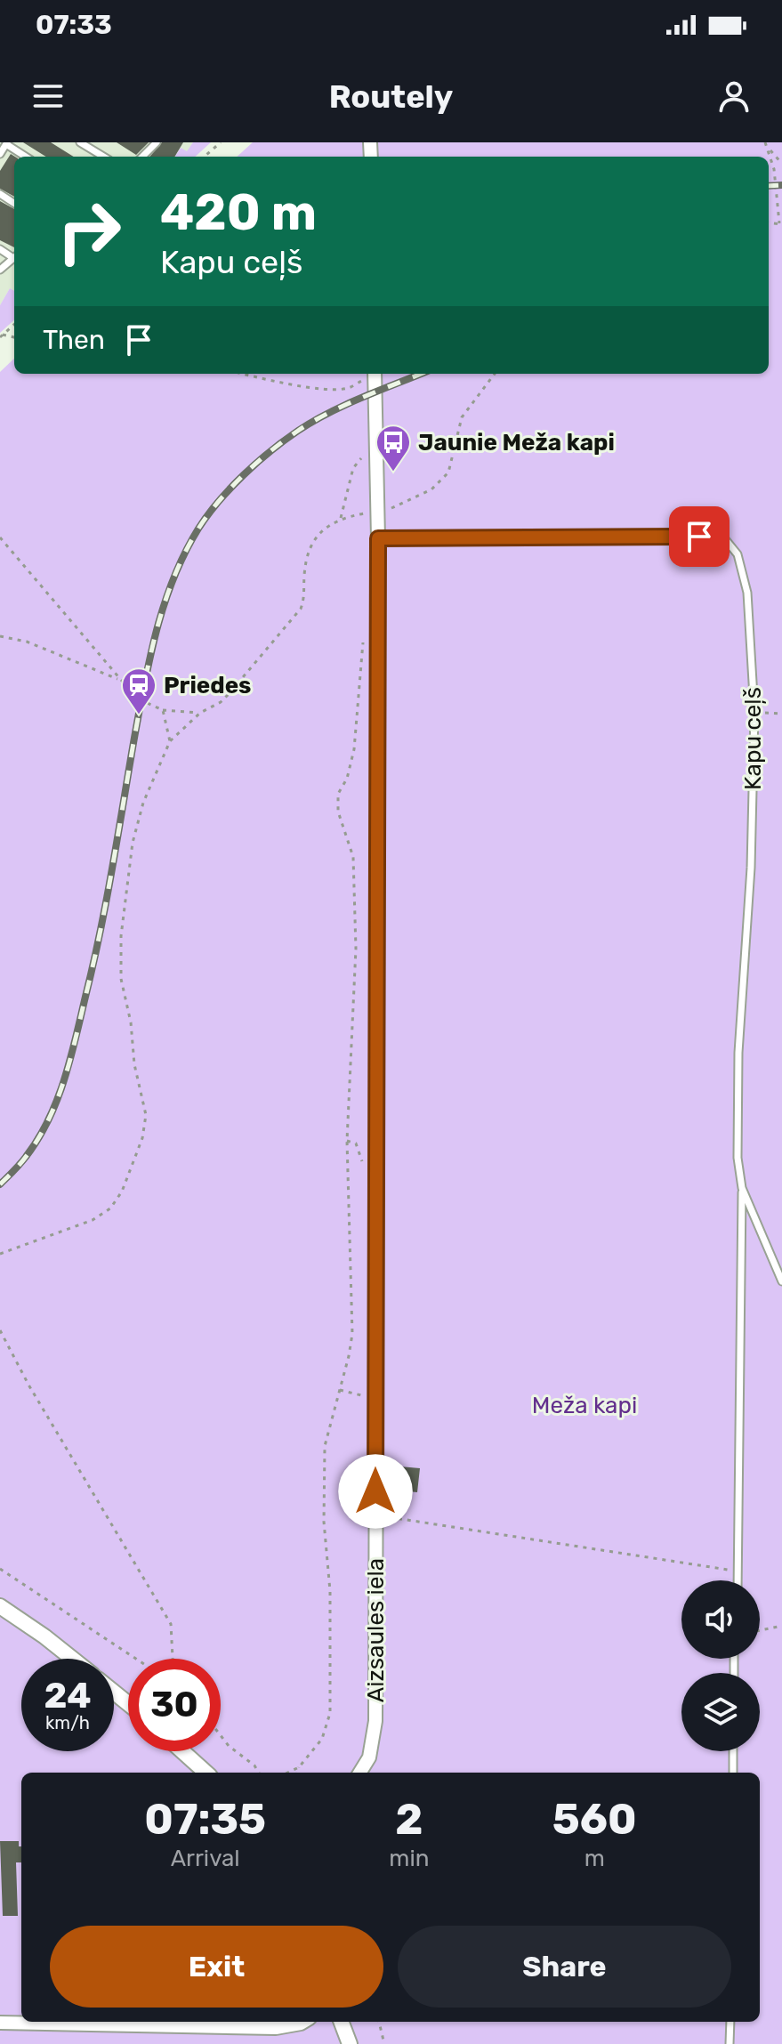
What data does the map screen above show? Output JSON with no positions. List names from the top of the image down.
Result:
{
  "streets": {
    "street": ["Aizsaules iela"],
    "lane": ["Kapu ceļš"]
  },
  "crossings": [
    ["Kapu ceļš", "Aizsaules iela"]
  ],
  "parks": ["Meža kapi"],
  "places": {
    "bus stop": ["Jaunie Meža kapi"],
    "station": ["Priedes"]
  },
  "page": {
    "status": "07:33",
    "header": "Routely",
    "turn": ["420 m", "Kapu ceļš"],
    "then": "Then",
    "speed": "24 km/h",
    "limit": "30",
    "eta": [
      "07:35",
      "Arrival",
      "2",
      "min",
      "560",
      "m"
    ],
    "buttons": ["Exit", "Share"]
  }
}
